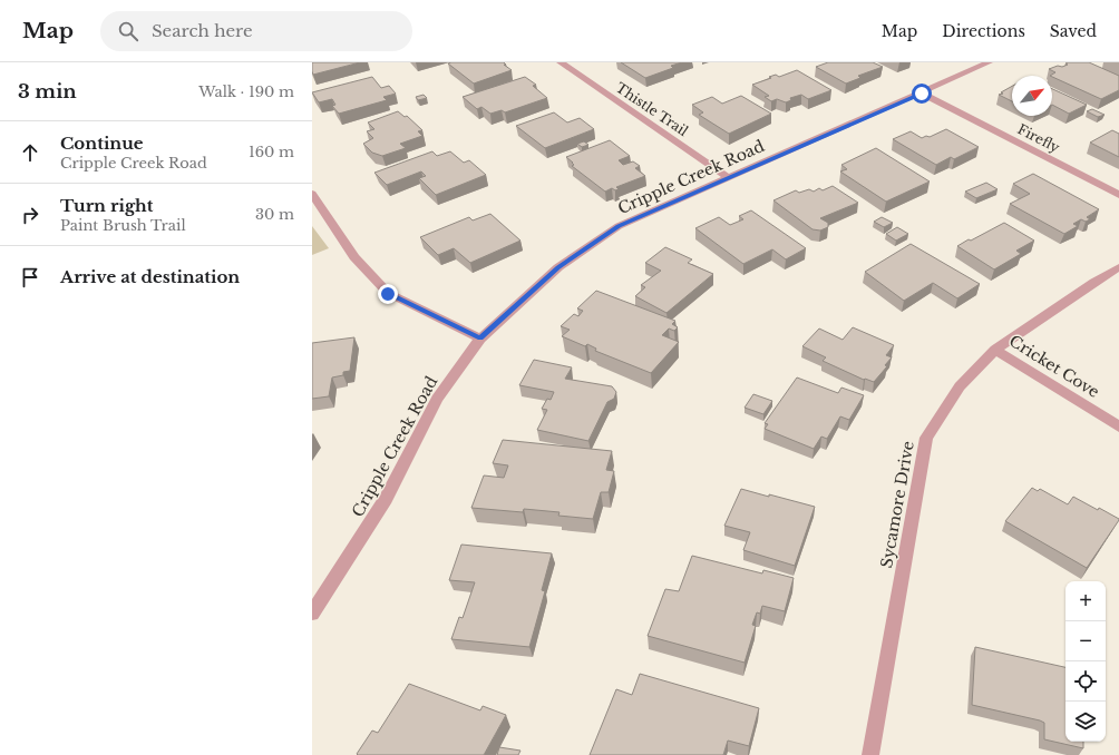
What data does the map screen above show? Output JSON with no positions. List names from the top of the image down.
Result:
{
  "streets": {
    "street": [
      "Thistle Trail",
      "Firefly",
      "Cripple Creek Road",
      "Cricket Cove",
      "Sycamore Drive"
    ]
  },
  "crossings": [
    ["Thistle Trail", "Cripple Creek Road"],
    ["Firefly", "Cripple Creek Road"],
    ["Cricket Cove", "Sycamore Drive"]
  ],
  "north": "top right",
  "page": {
    "header": "Map",
    "search": "Search here",
    "nav": ["Map", "Directions", "Saved"],
    "heading": ["3 min", "Walk · 190 m"],
    "list": [
      ["Continue", "Cripple Creek Road", "160 m"],
      ["Turn right", "Paint Brush Trail", "30 m"],
      "Arrive at destination"
    ],
    "map_buttons": ["+", "−"]
  }
}
